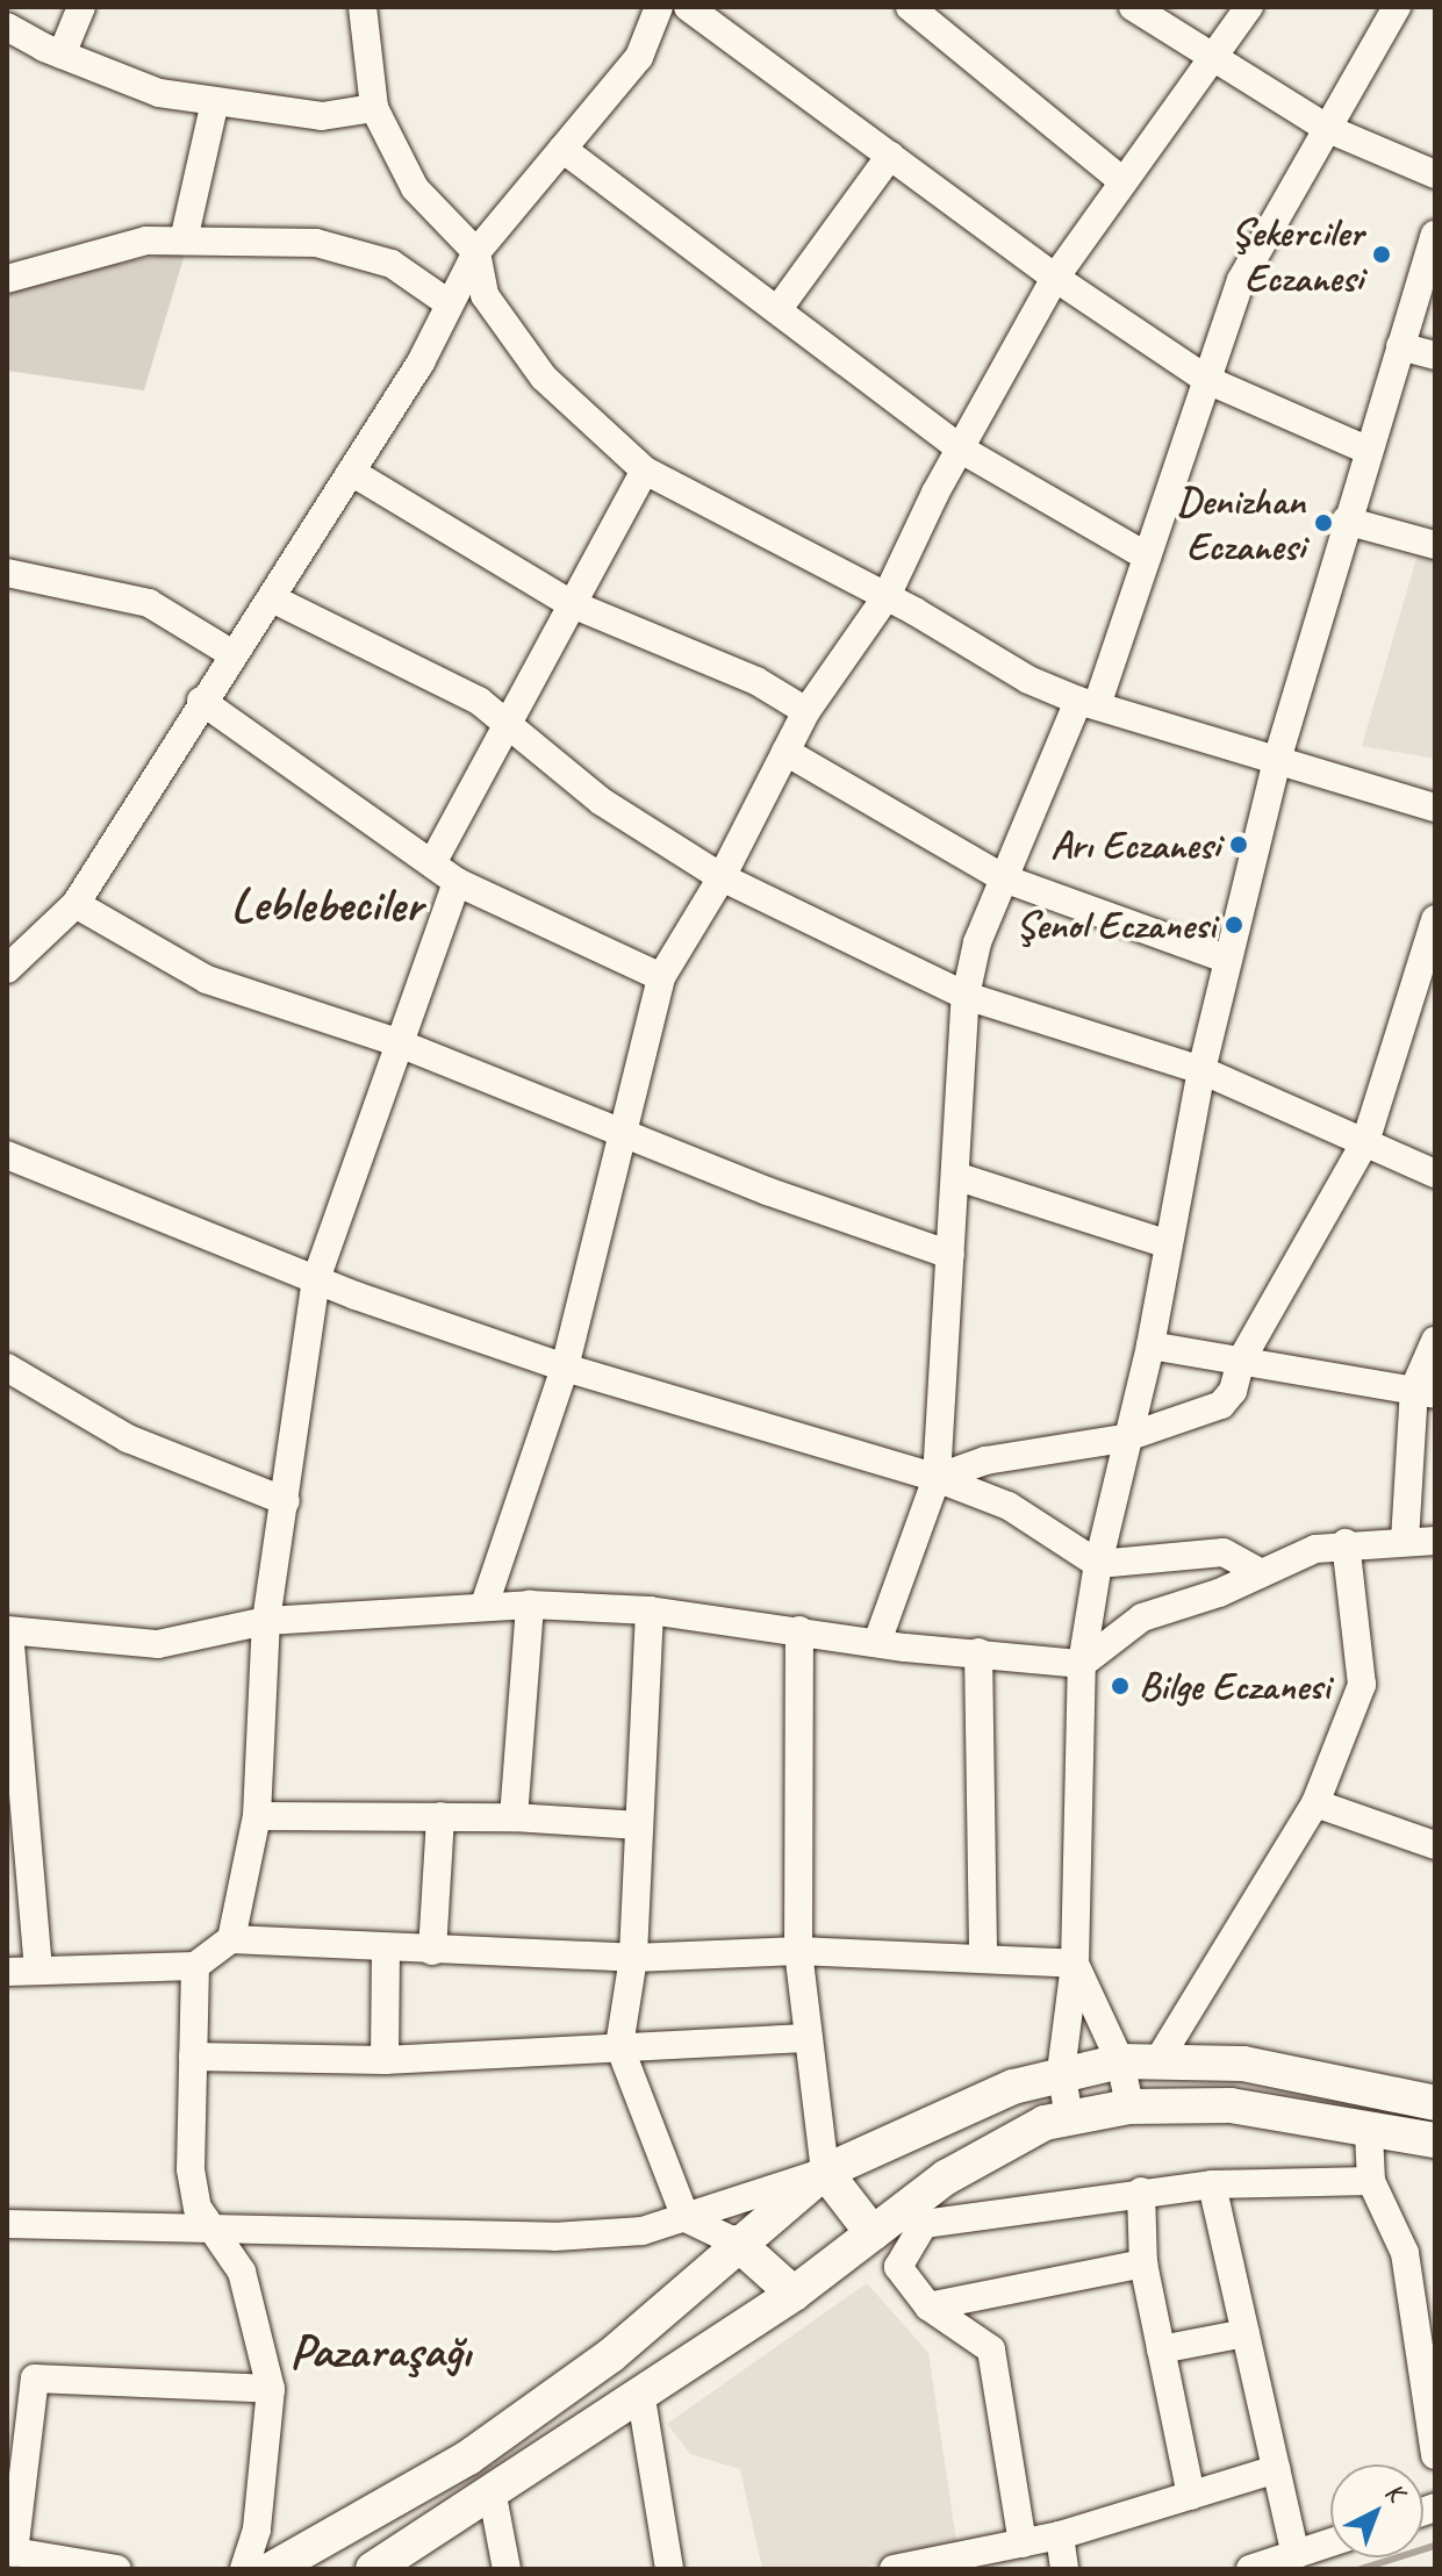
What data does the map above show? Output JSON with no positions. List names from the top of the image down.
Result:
{
  "districts": ["Leblebeciler", "Pazaraşağı"],
  "places": [
    "Şekerciler Eczanesi",
    "Denizhan Eczanesi",
    "Arı Eczanesi",
    "Şenol Eczanesi",
    "Bilge Eczanesi"
  ],
  "north": "top right"
}
